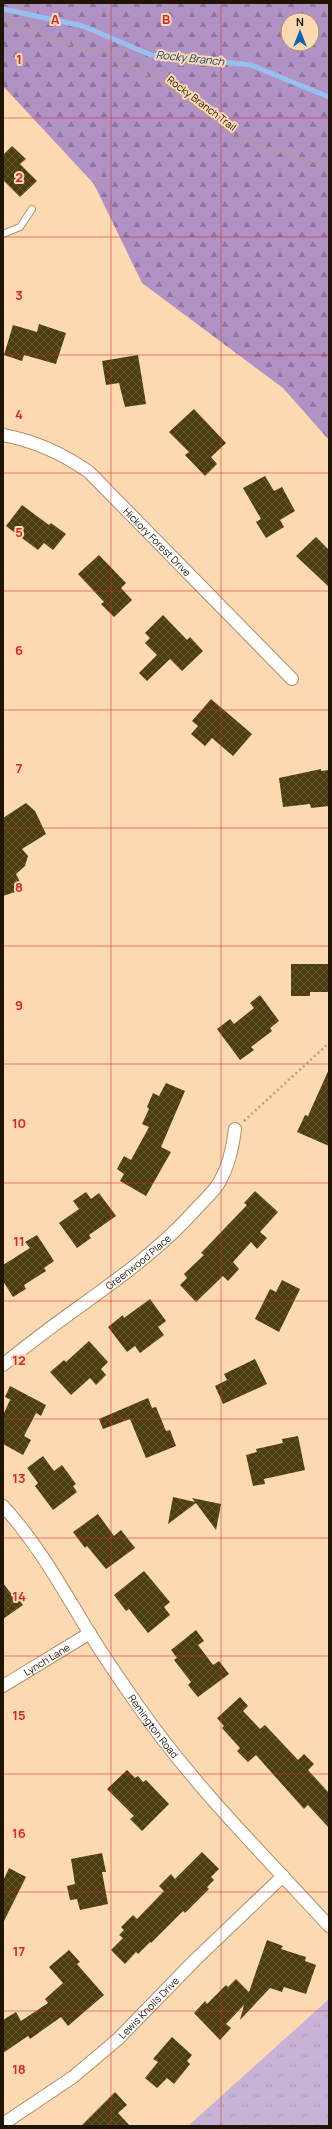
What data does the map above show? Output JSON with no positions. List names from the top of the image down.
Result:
{
  "streets": {
    "street": [
      "Hickory Forest Drive",
      "Greenwood Place",
      "Lynch Lane",
      "Remington Road",
      "Lewis Knolls Drive"
    ],
    "path": ["Rocky Branch Trail"]
  },
  "crossings": [
    ["Lynch Lane", "Remington Road"],
    ["Remington Road", "Lewis Knolls Drive"]
  ],
  "water": ["Rocky Branch"],
  "north": "top",
  "grid": {
    "columns": ["A", "B"],
    "rows": [
      "1",
      "2",
      "3",
      "4",
      "5",
      "6",
      "7",
      "8",
      "9",
      "10",
      "11",
      "12",
      "13",
      "14",
      "15",
      "16",
      "17",
      "18"
    ]
  }
}
